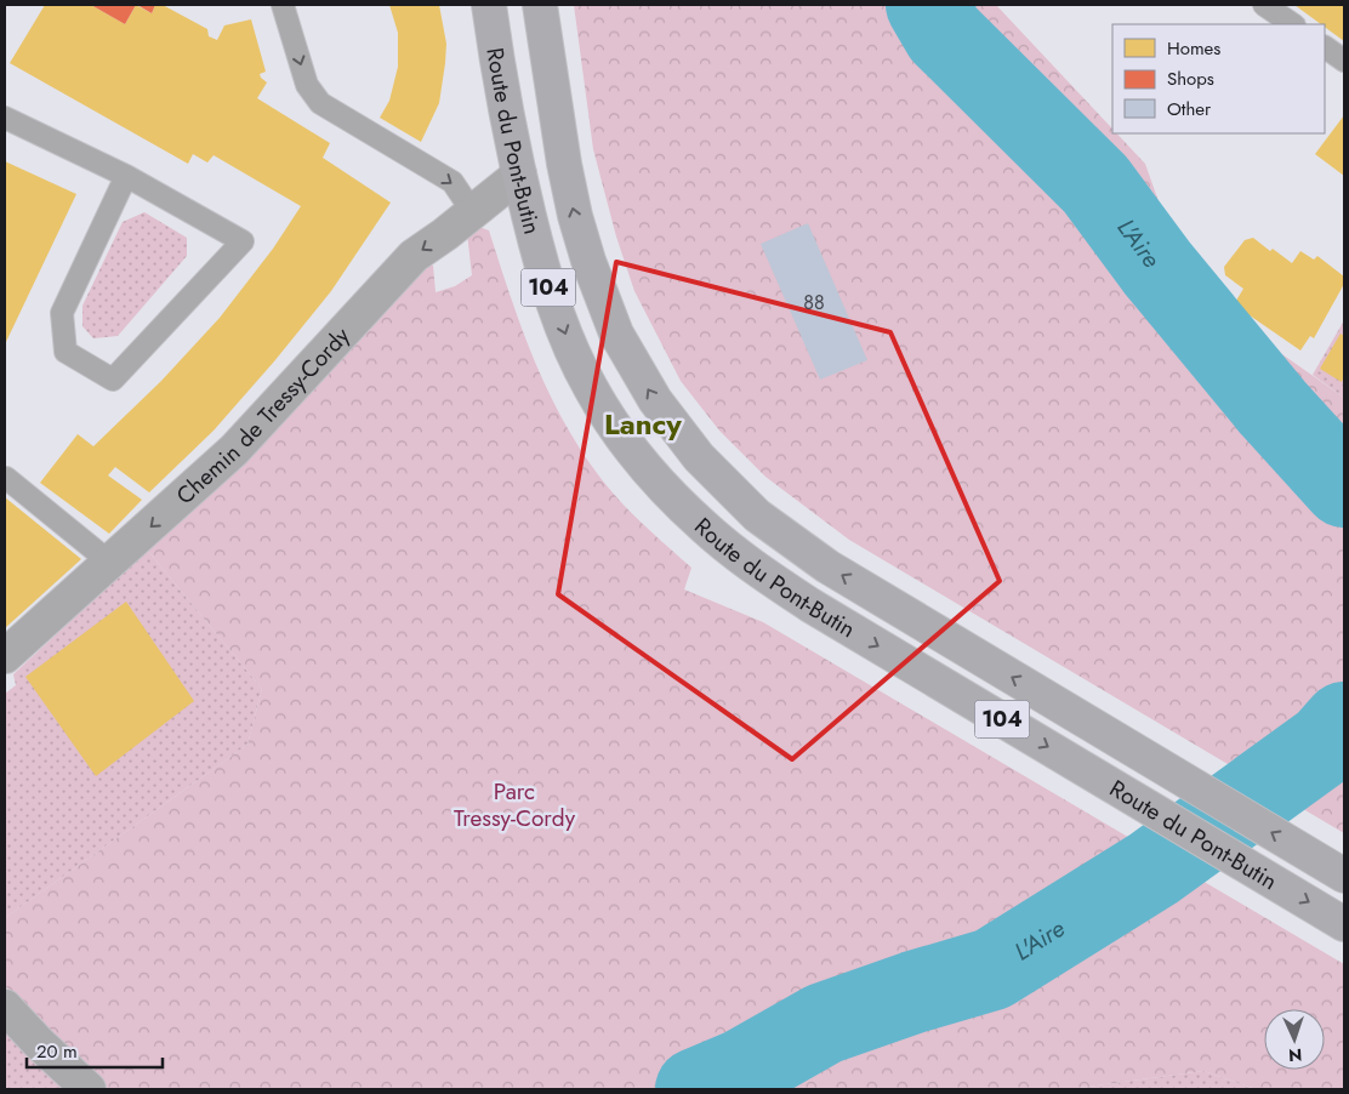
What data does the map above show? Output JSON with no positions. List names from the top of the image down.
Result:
{
  "streets": {
    "main road": ["Route du Pont-Butin", "104"],
    "street": ["Chemin de Tressy-Cordy"]
  },
  "crossings": [
    ["Route du Pont-Butin", "Chemin de Tressy-Cordy"]
  ],
  "one_way": ["Chemin de Tressy-Cordy"],
  "districts": ["Lancy"],
  "water": ["L'Aire"],
  "parks": ["Parc Tressy-Cordy"],
  "house_numbers": ["88"],
  "legend": ["Homes", "Shops", "Other"],
  "scale_bar": "20 m",
  "north": "bottom"
}
